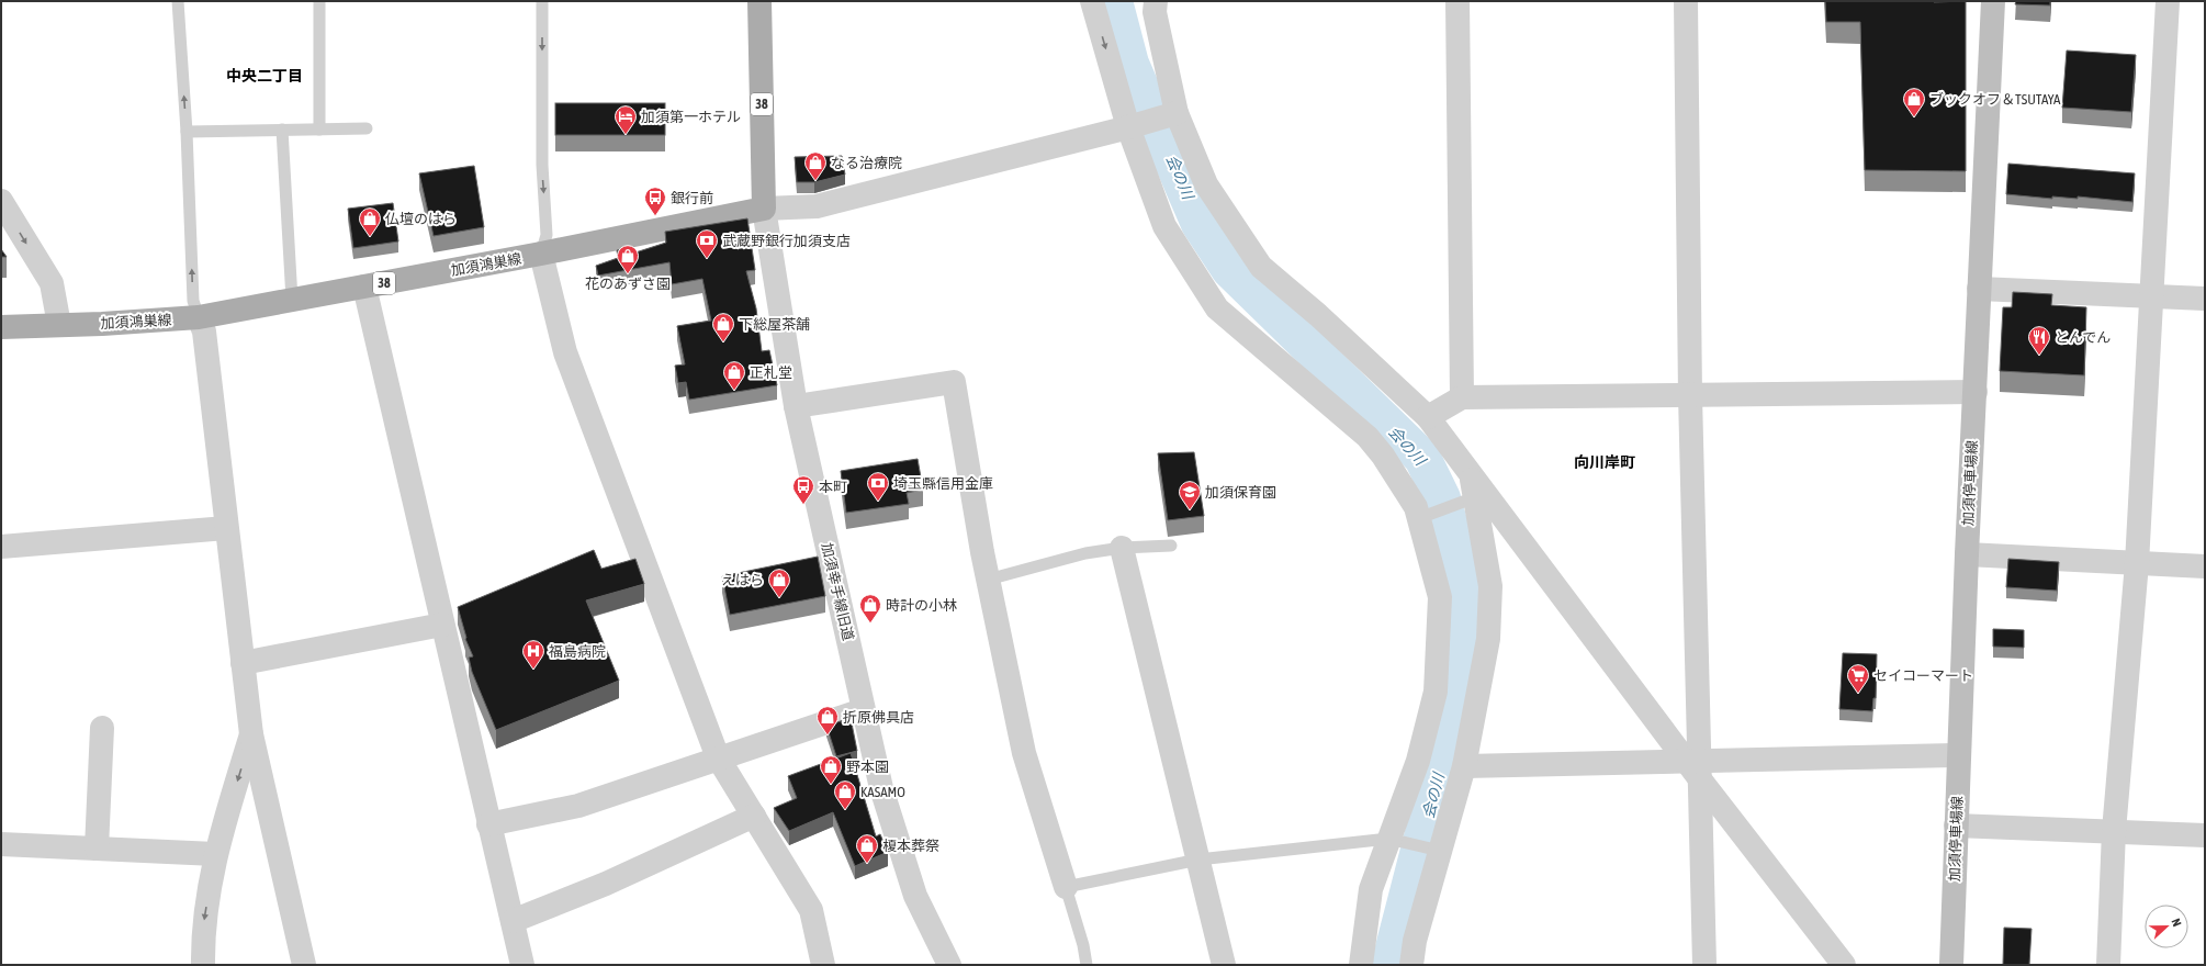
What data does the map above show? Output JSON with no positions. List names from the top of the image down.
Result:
{
  "streets": {
    "main road": ["38", "加須鴻巣線", "加須停車場線"],
    "street": ["加須幸手線旧道"]
  },
  "crossings": [
    ["38", "加須鴻巣線"],
    ["38", "加須幸手線旧道"],
    ["加須鴻巣線", "加須幸手線旧道"]
  ],
  "districts": ["中央二丁目", "向川岸町"],
  "water": ["会の川"],
  "places": {
    "shop": [
      "ブックオフ＆TSUTAYA",
      "なる治療院",
      "仏壇のはら",
      "花のあずさ園",
      "下総屋茶舗",
      "正札堂",
      "えはら",
      "時計の小林",
      "折原佛具店",
      "野本園",
      "KASAMO",
      "榎本葬祭"
    ],
    "hotel": ["加須第一ホテル"],
    "bus stop": ["銀行前", "本町"],
    "bank": ["武蔵野銀行加須支店", "埼玉縣信用金庫"],
    "restaurant": ["とんでん"],
    "school or university": ["加須保育園"],
    "hospital": ["福島病院"],
    "supermarket": ["セイコーマート"]
  },
  "north": "right"
}
